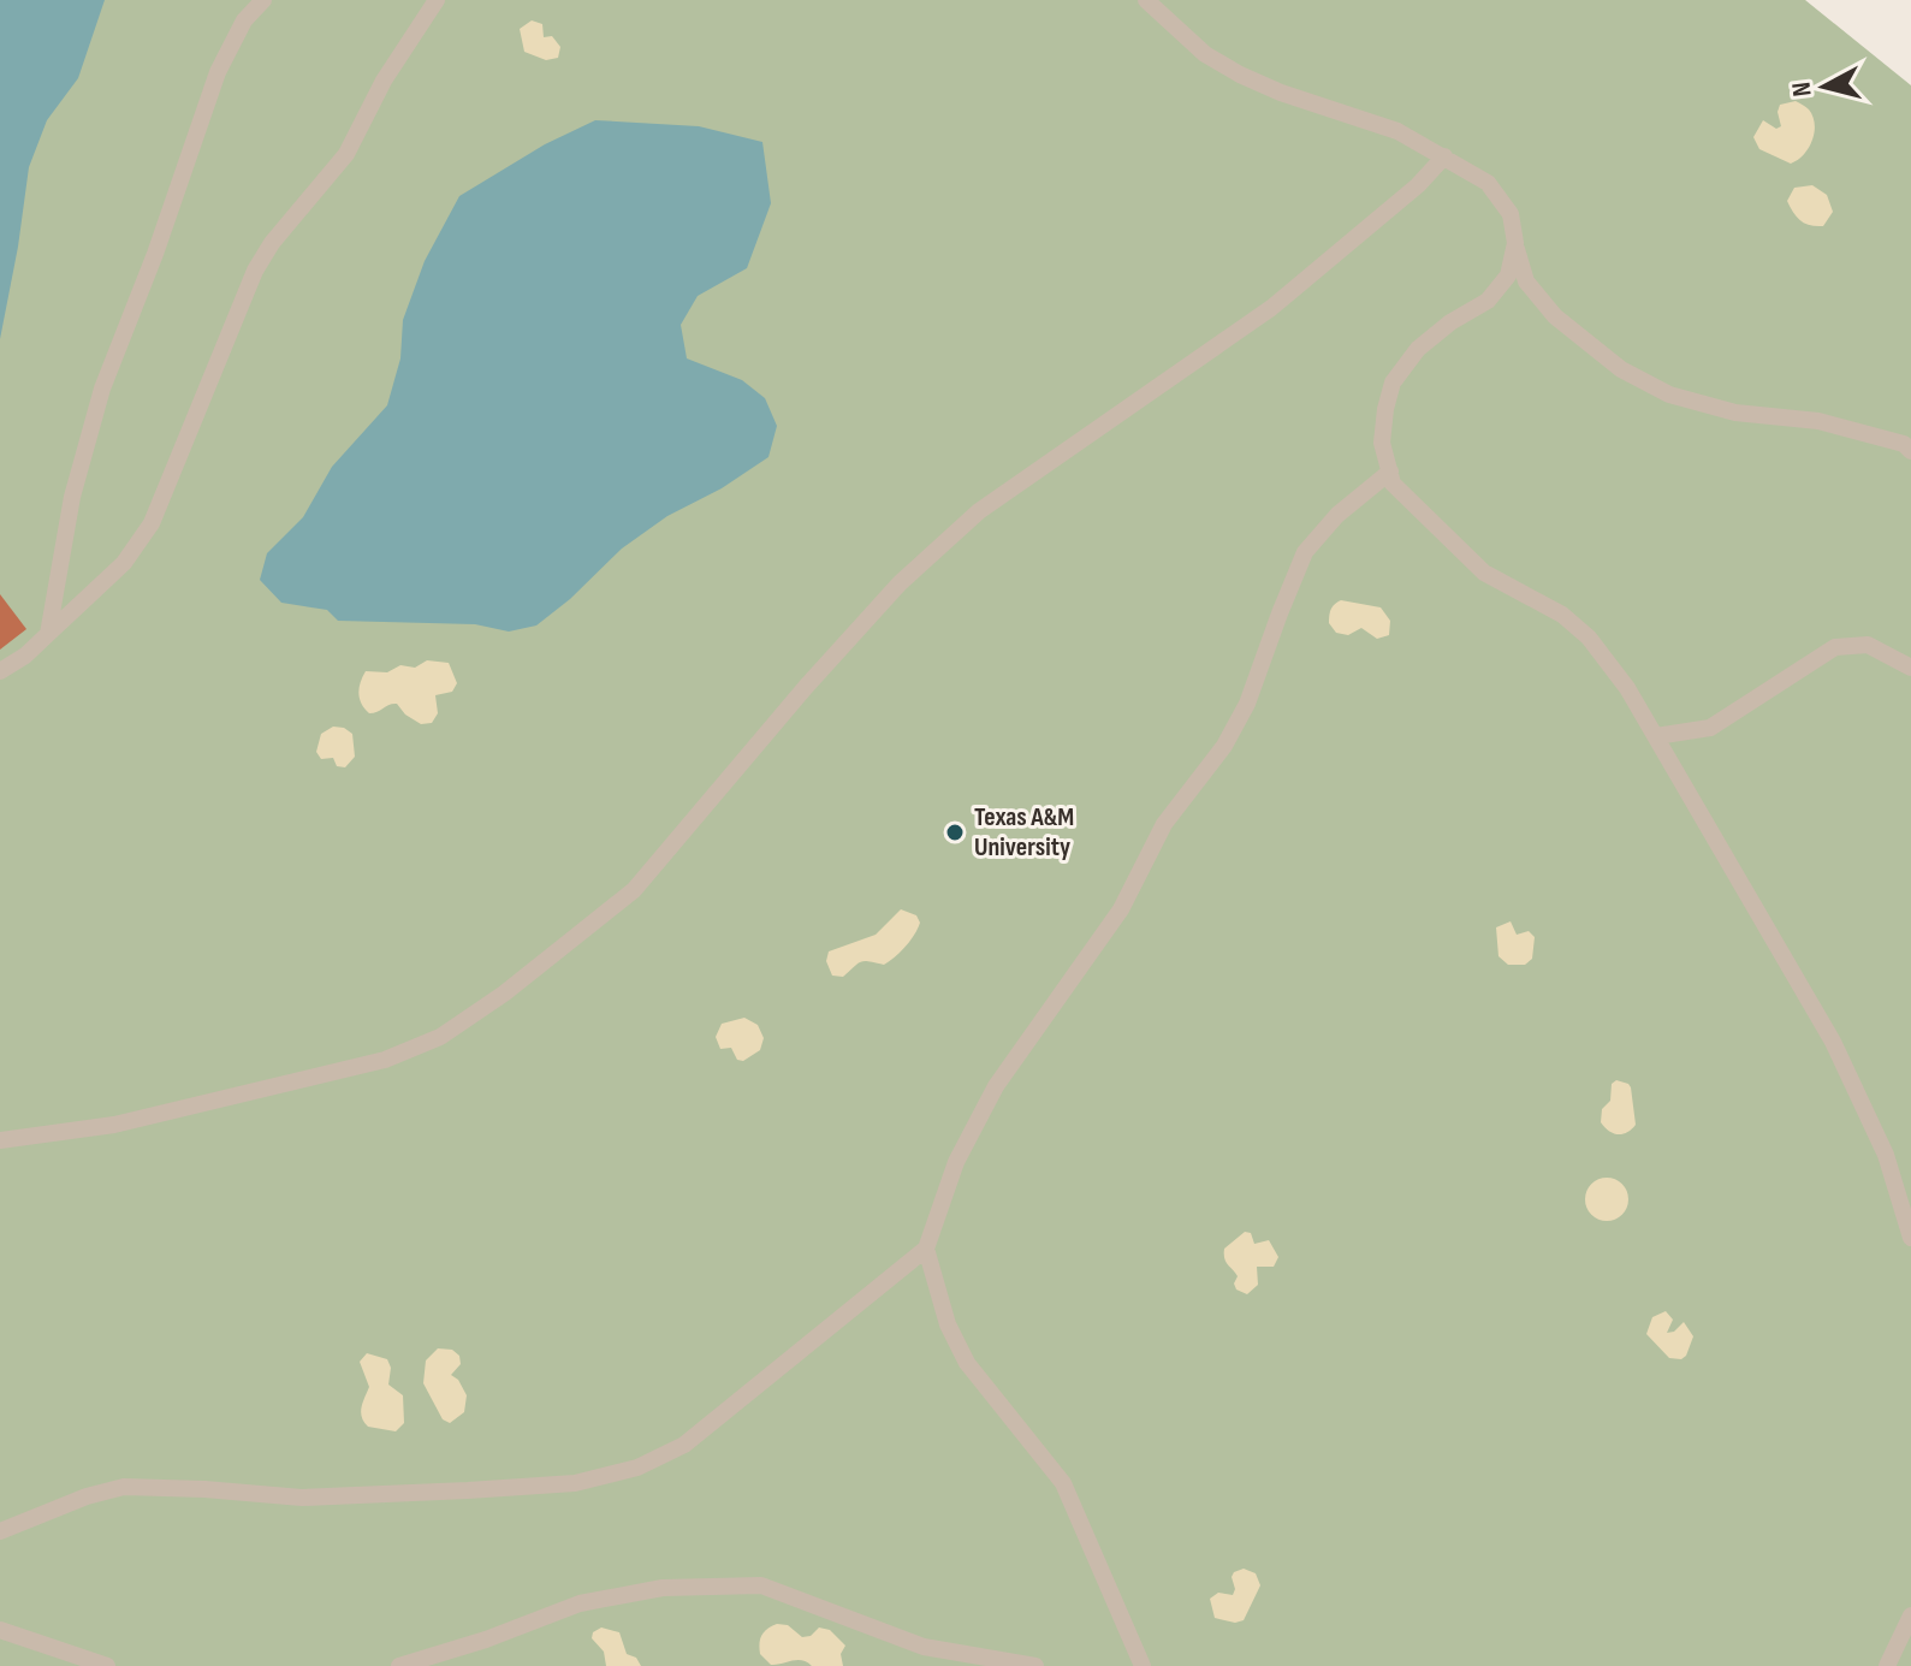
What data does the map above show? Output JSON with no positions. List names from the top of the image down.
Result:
{
  "places": ["Texas A&M University"],
  "north": "left"
}
